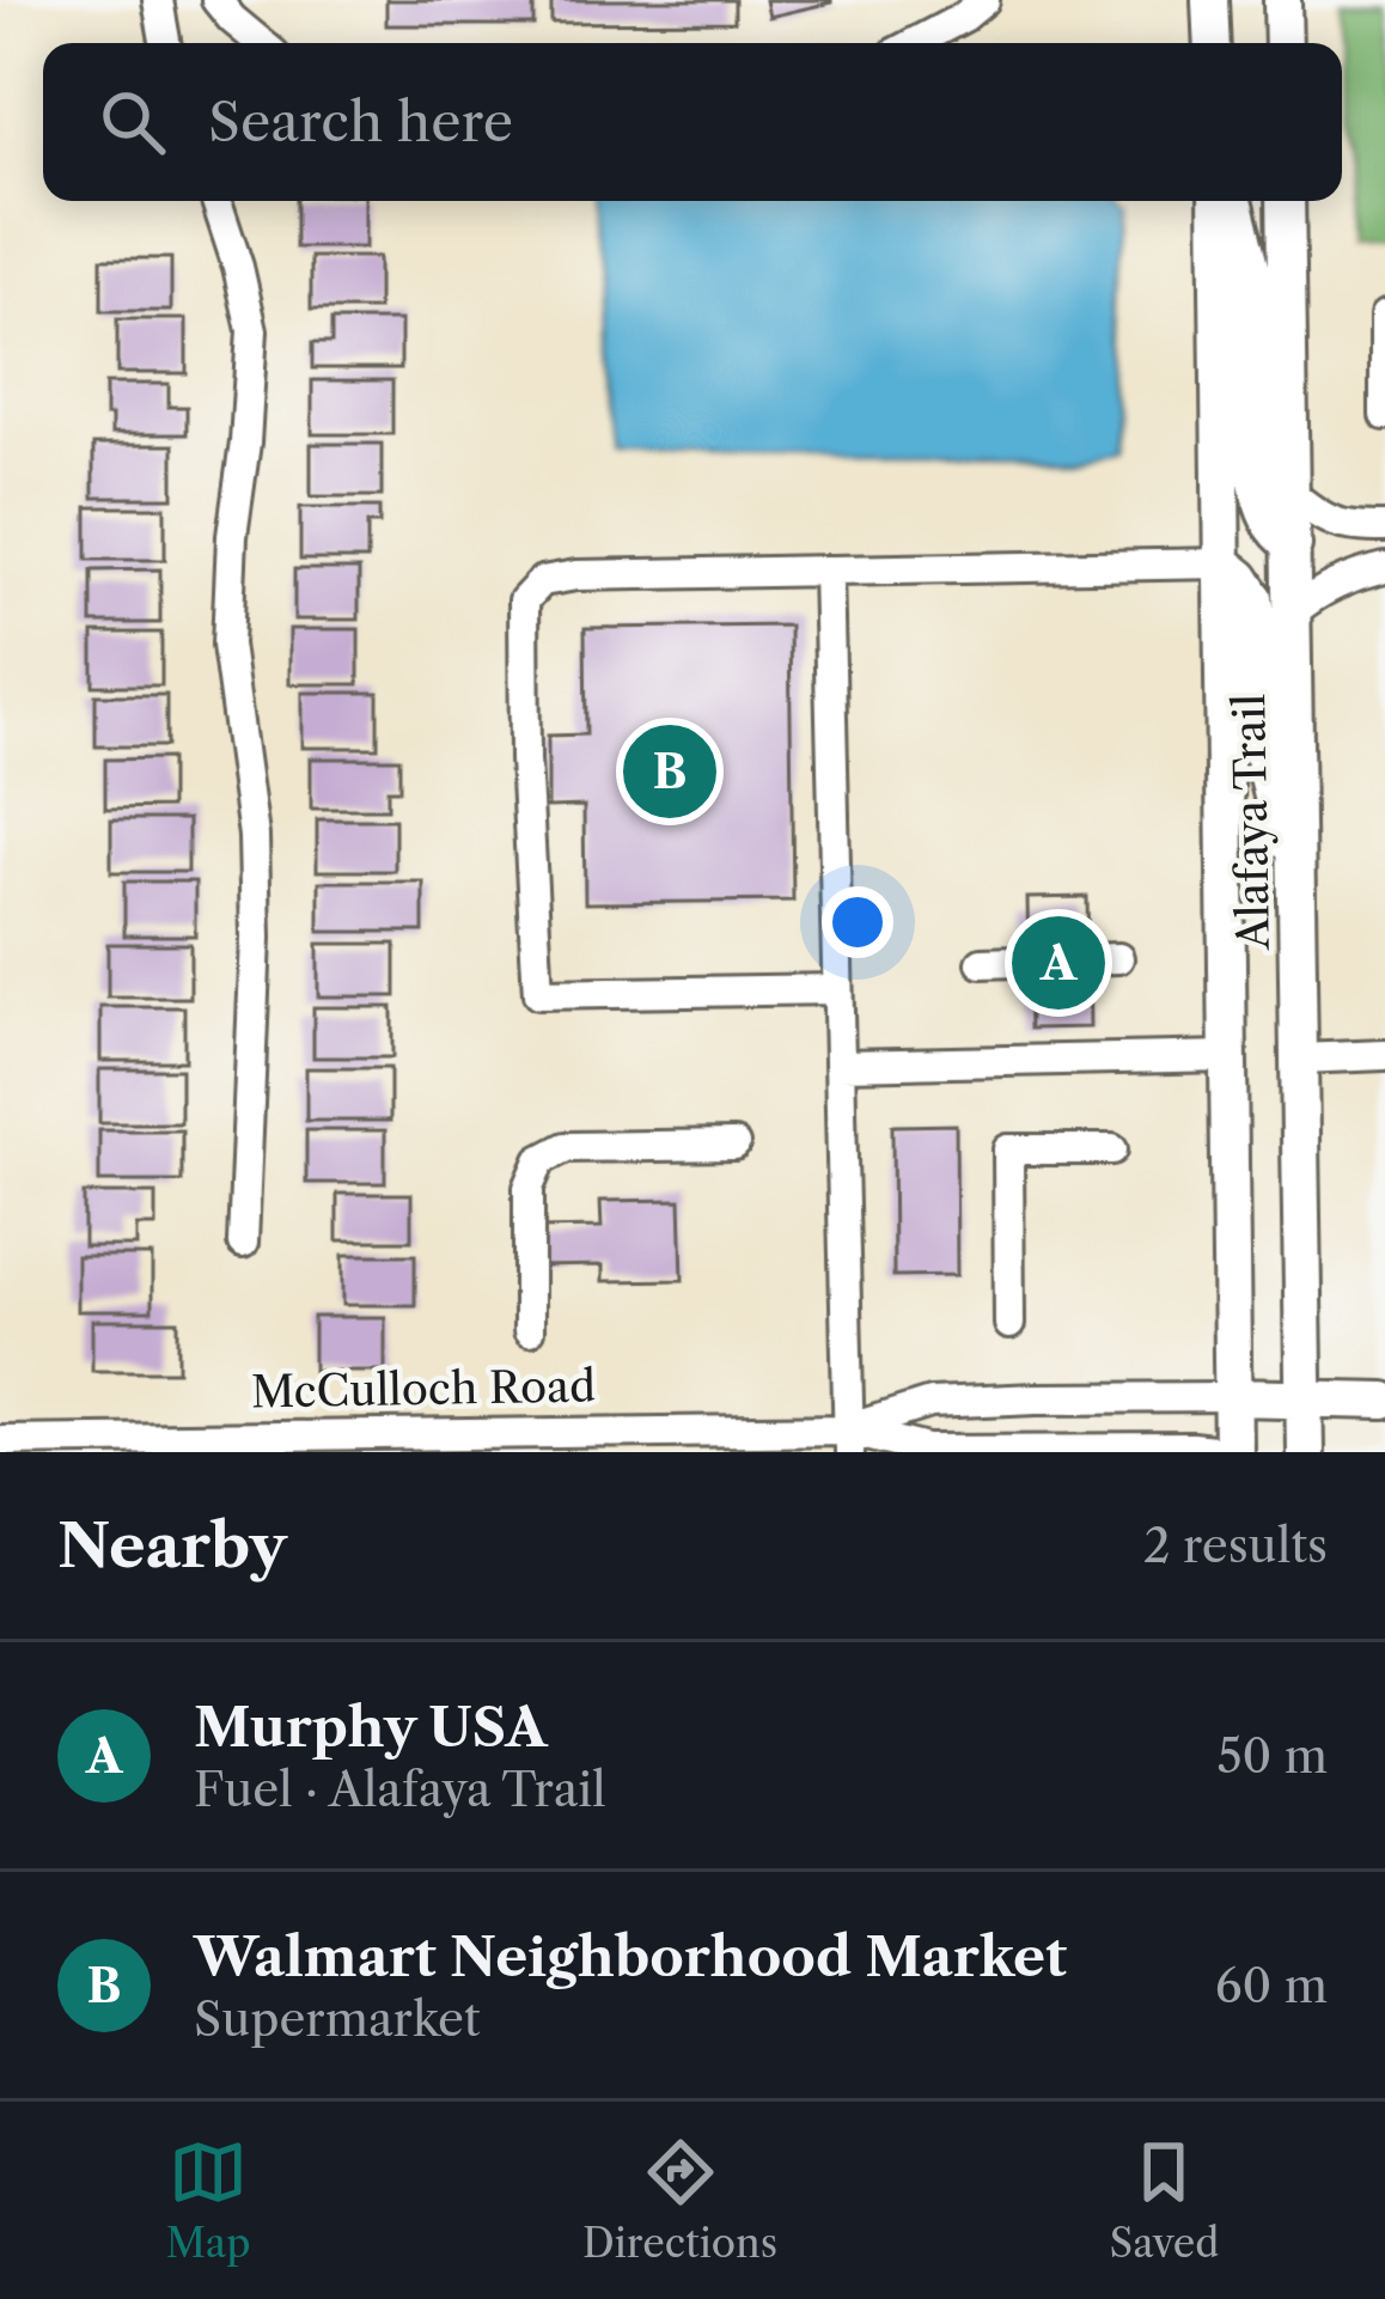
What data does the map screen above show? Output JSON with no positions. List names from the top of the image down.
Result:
{
  "streets": {
    "main road": ["Alafaya Trail", "McCulloch Road"]
  },
  "crossings": [
    ["Alafaya Trail", "McCulloch Road"]
  ],
  "page": {
    "search": "Search here",
    "pins": ["B", "A"],
    "heading": ["Nearby", "2 results"],
    "list": [
      {
        "mark": "A",
        "name": "Murphy USA",
        "note": "Fuel · Alafaya Trail",
        "value": "50 m"
      },
      {
        "mark": "B",
        "name": "Walmart Neighborhood Market",
        "note": "Supermarket",
        "value": "60 m"
      }
    ],
    "nav": ["Map", "Directions", "Saved"]
  }
}
